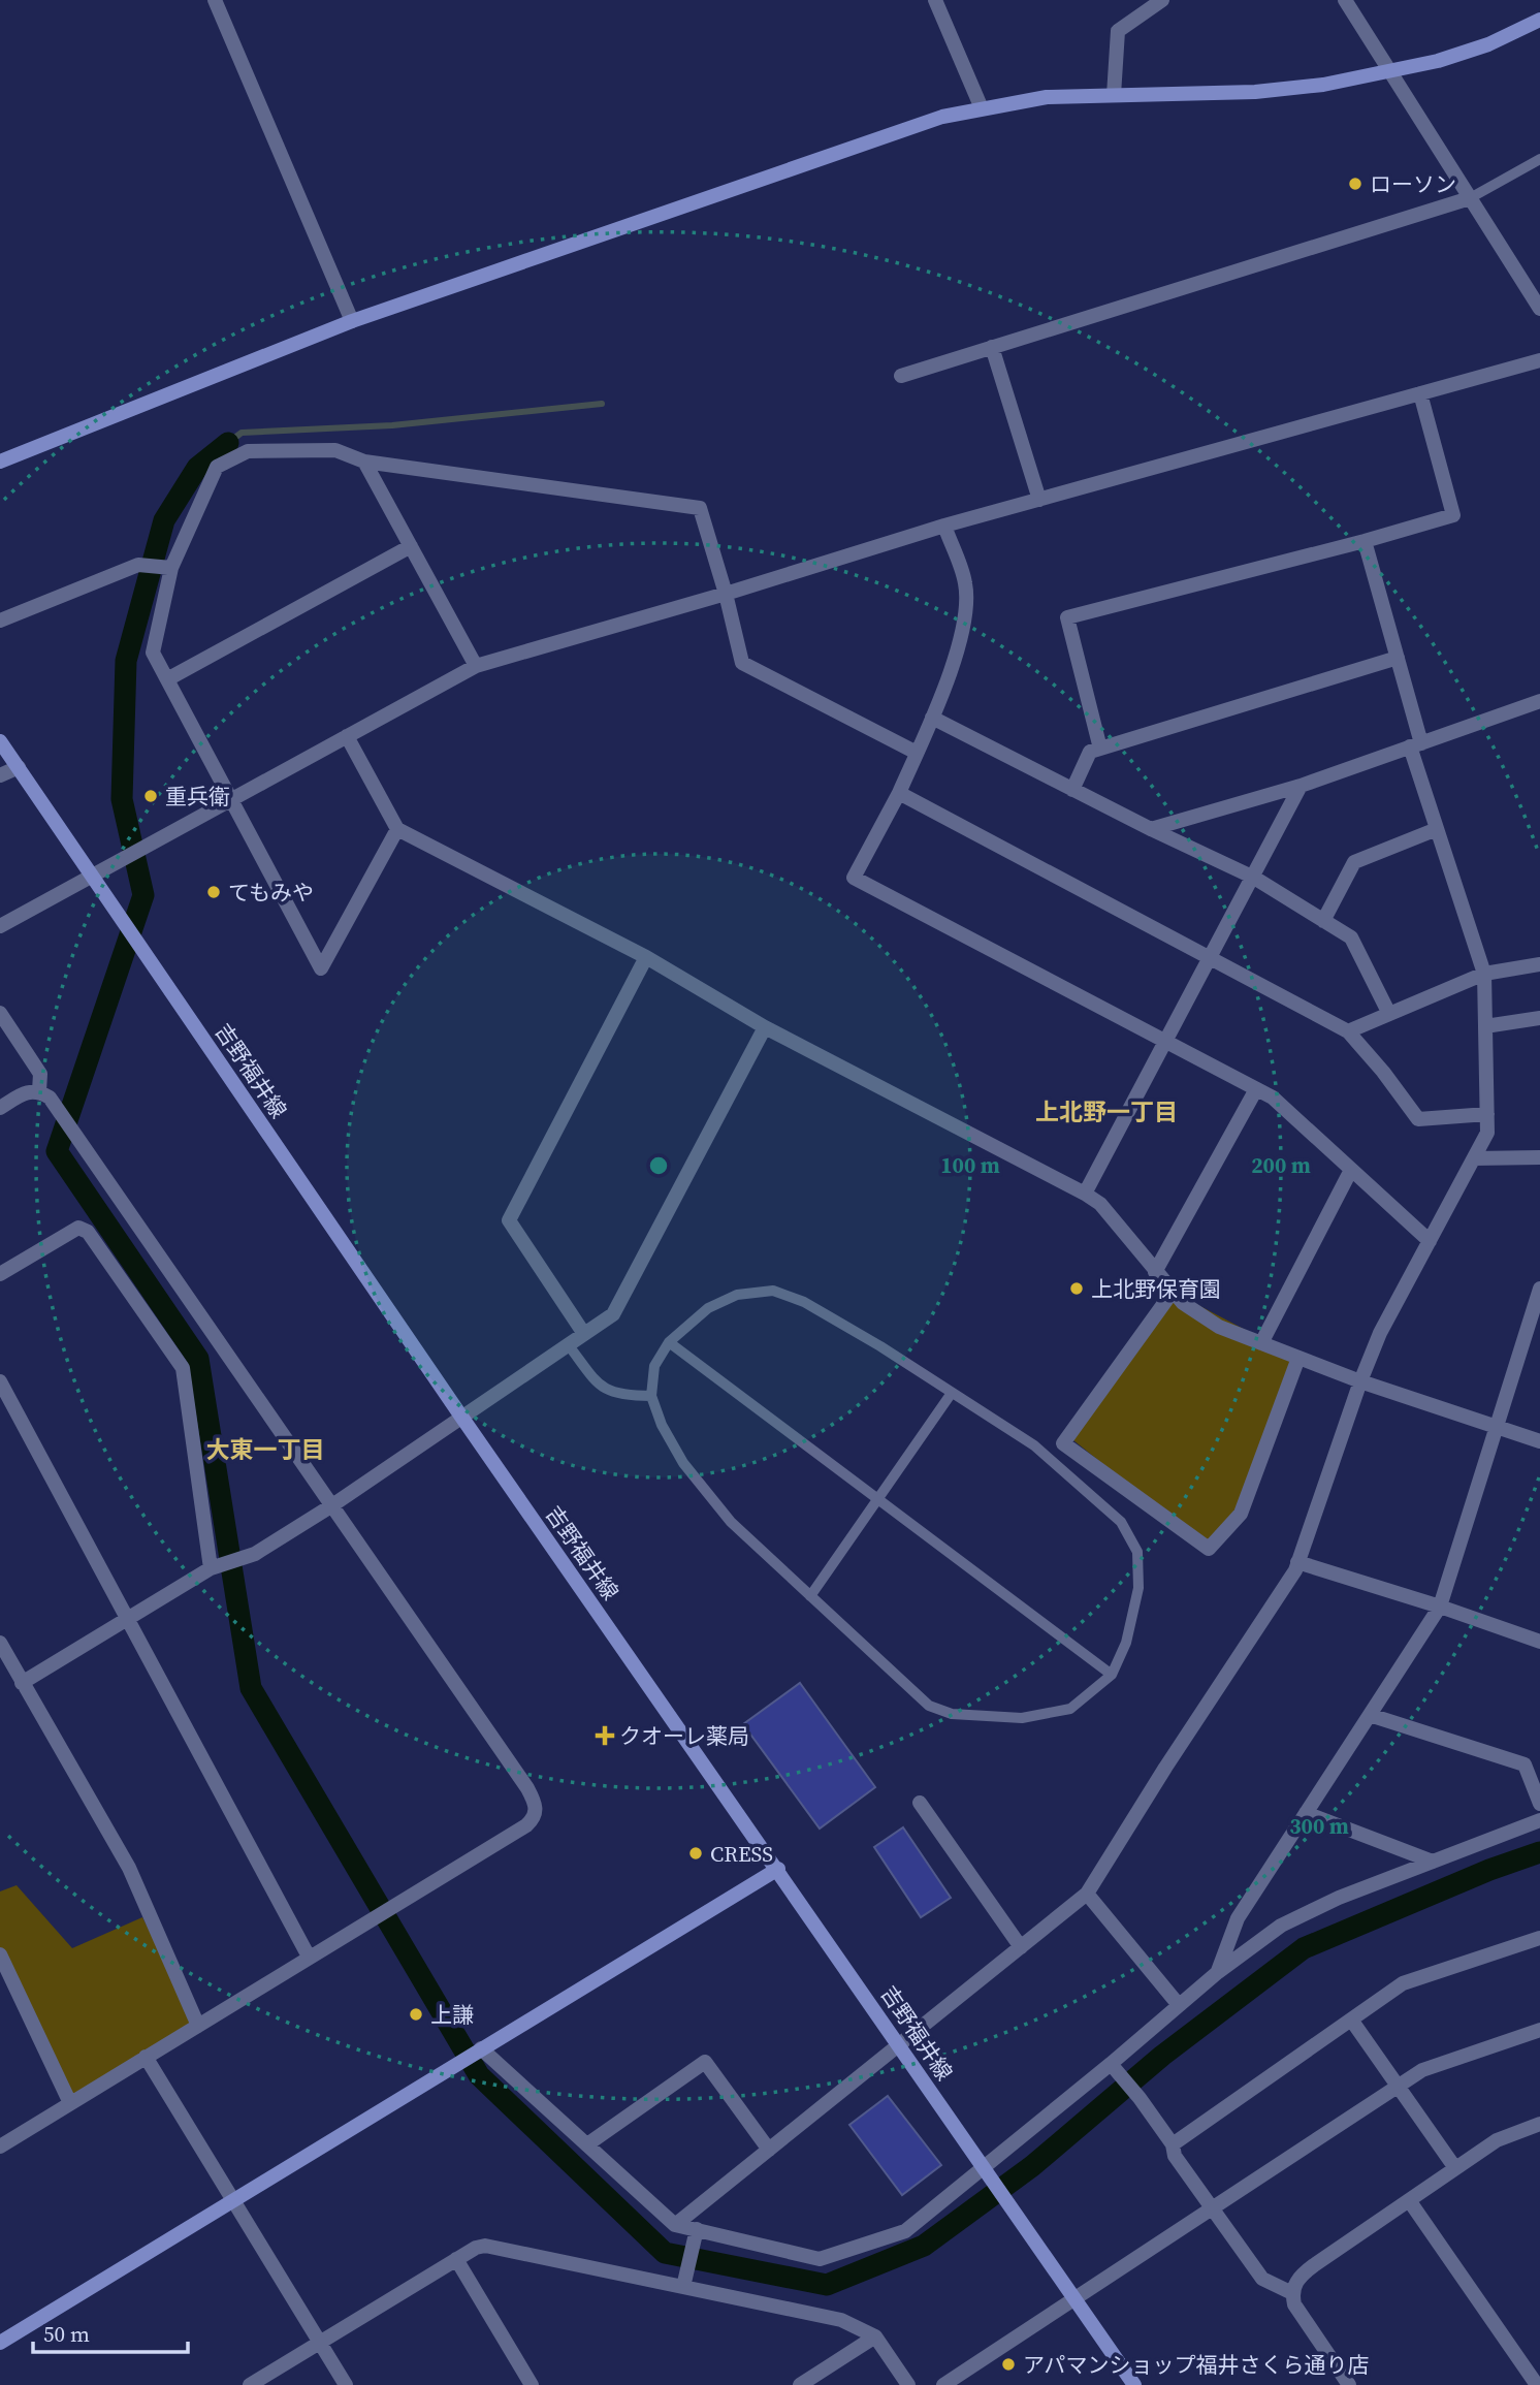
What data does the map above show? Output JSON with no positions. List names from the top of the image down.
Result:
{
  "streets": {
    "street": ["吉野福井線"]
  },
  "districts": ["上北野一丁目", "大東一丁目"],
  "places": {
    "other": [
      "ローソン",
      "重兵衛",
      "てもみや",
      "上北野保育園",
      "CRESS",
      "上謙",
      "アパマンショップ福井さくら通り店"
    ],
    "health": ["クオーレ薬局"]
  },
  "scale_bar": "50 m",
  "rings": ["100 m", "200 m", "300 m"]
}
